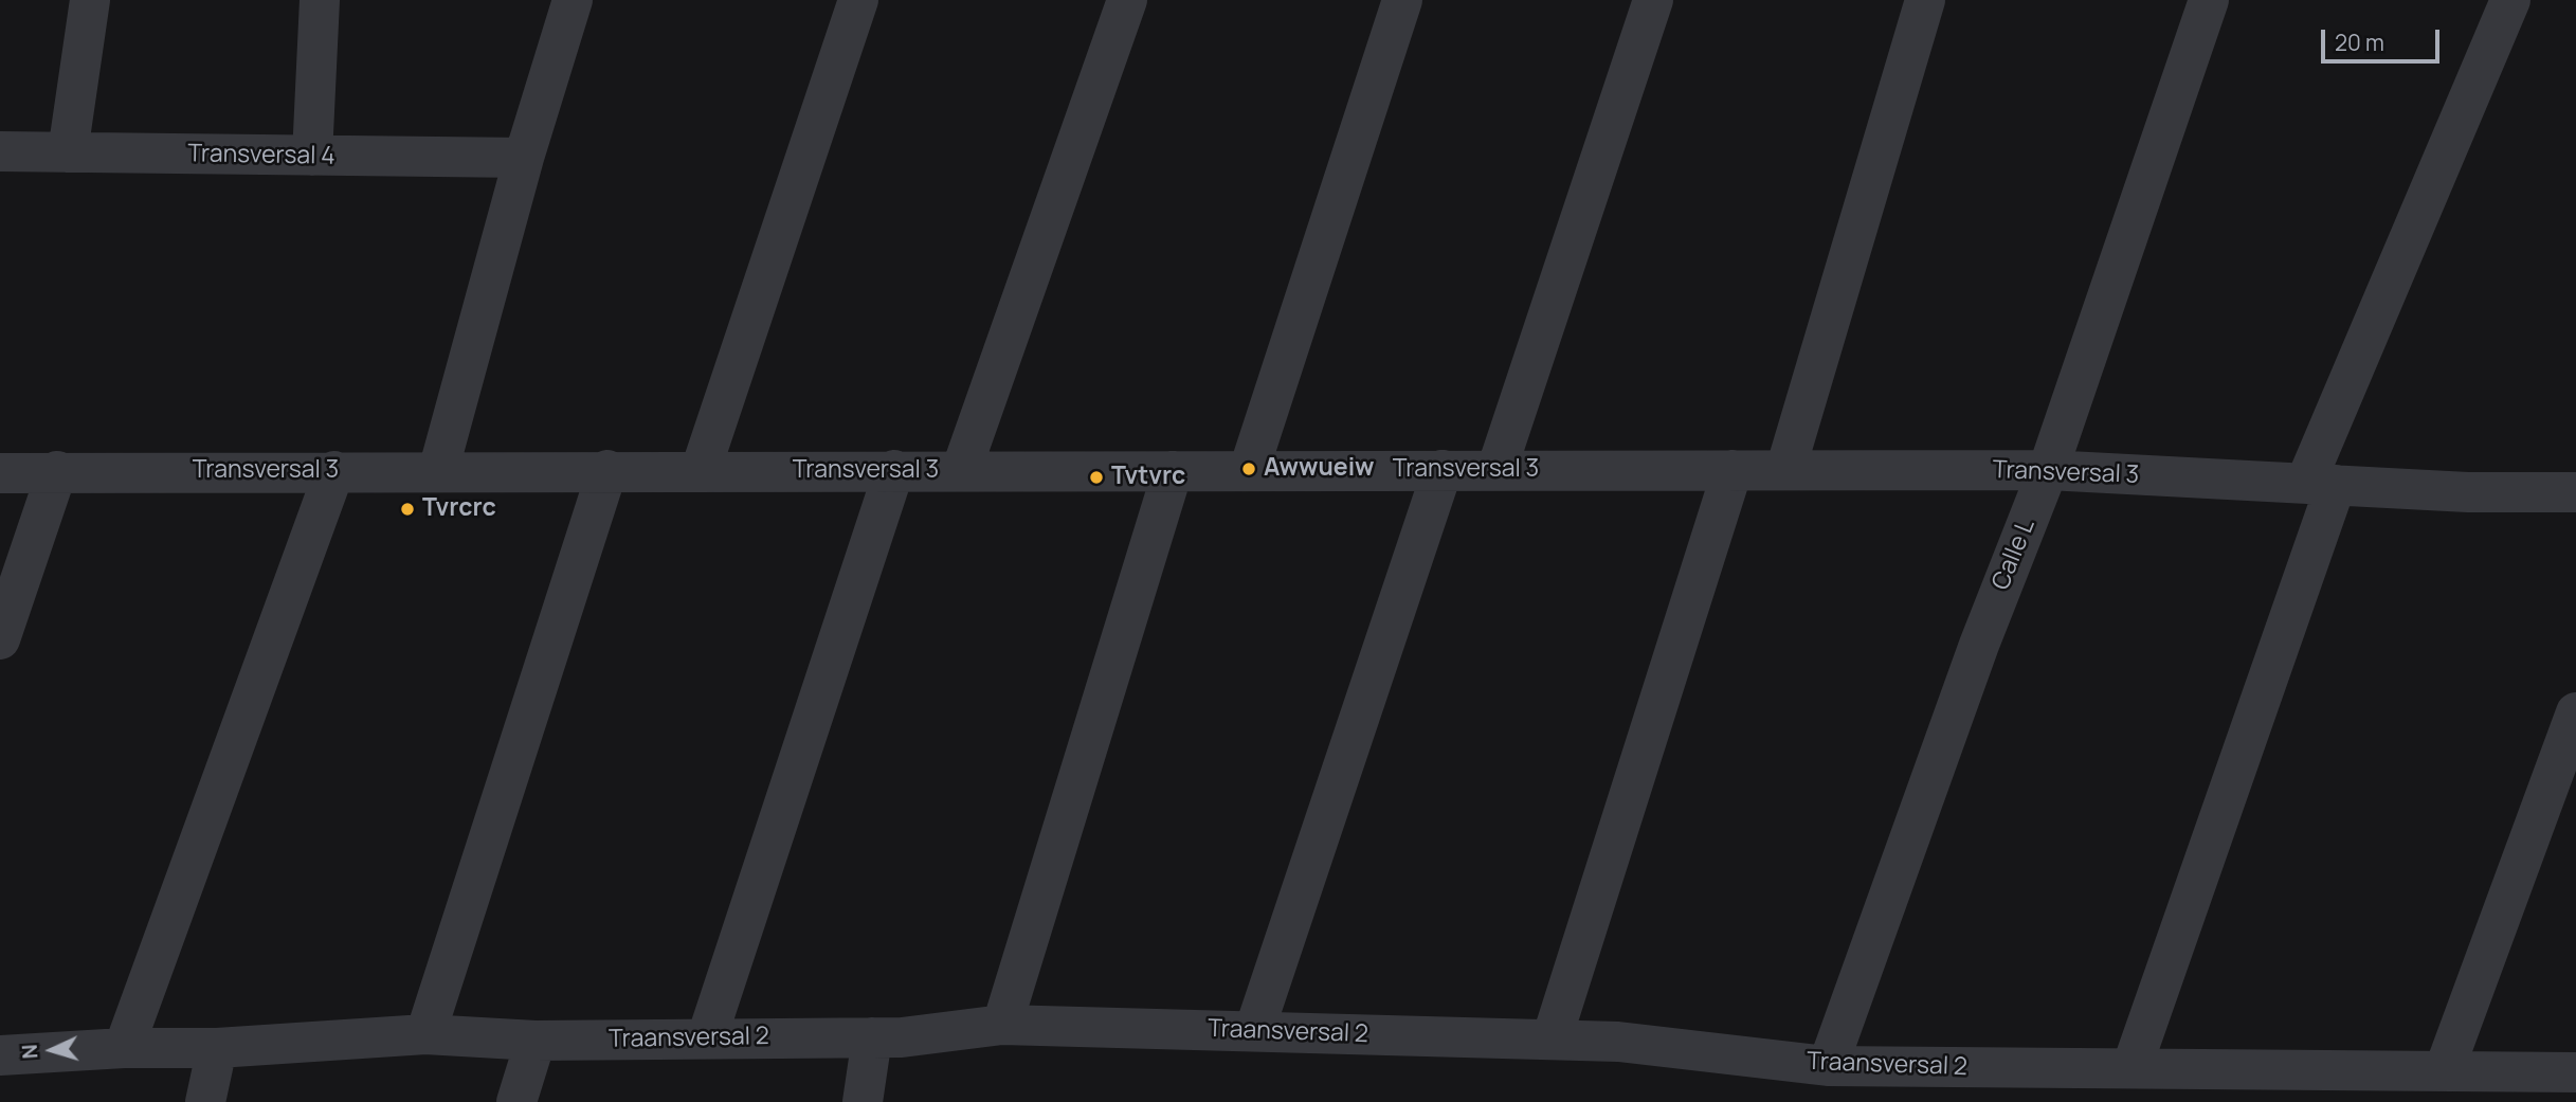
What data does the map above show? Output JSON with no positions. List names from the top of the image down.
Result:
{
  "streets": {
    "street": [
      "Transversal 4",
      "Transversal 3",
      "Calle L",
      "Traansversal 2"
    ]
  },
  "crossings": [
    ["Transversal 3", "Calle L"],
    ["Calle L", "Traansversal 2"]
  ],
  "places": ["Awwueiw", "Tvtvrc", "Tvrcrc"],
  "scale_bar": "20 m",
  "north": "left"
}
